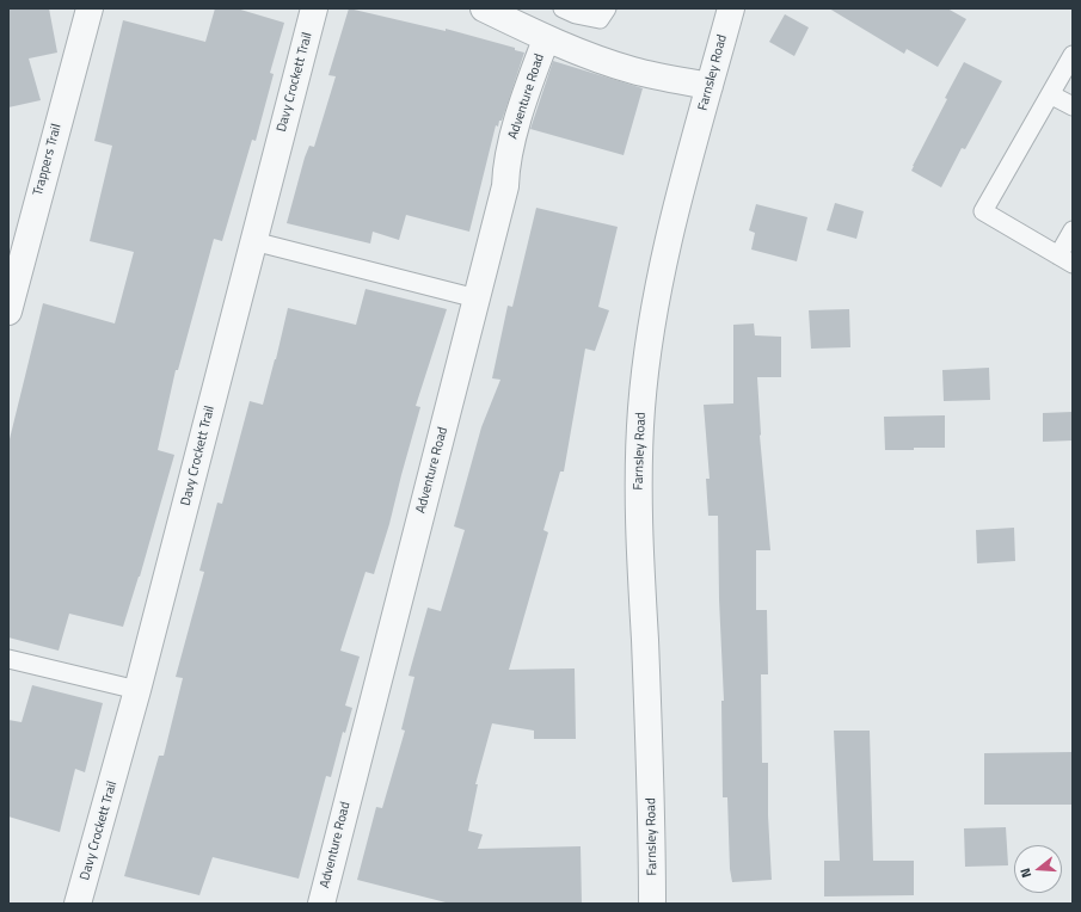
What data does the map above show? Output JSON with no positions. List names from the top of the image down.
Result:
{
  "streets": {
    "street": [
      "Farnsley Road",
      "Davy Crockett Trail",
      "Adventure Road",
      "Trappers Trail"
    ]
  },
  "crossings": [
    ["Farnsley Road", "Adventure Road"]
  ],
  "north": "left"
}
